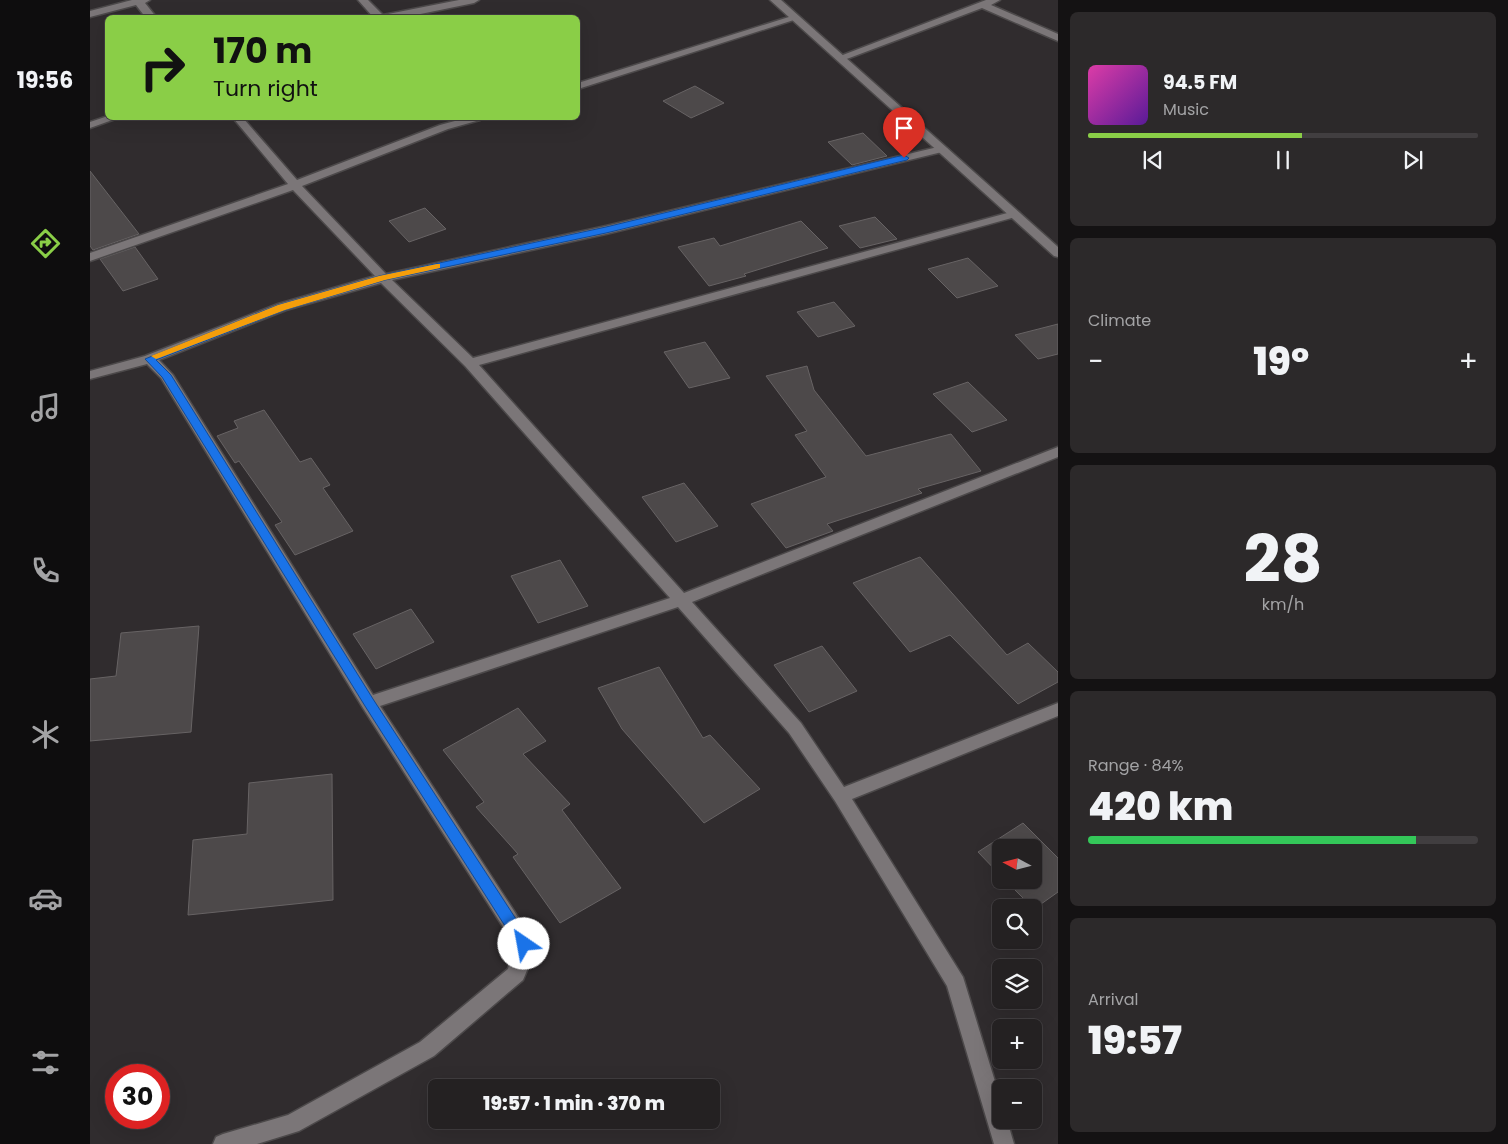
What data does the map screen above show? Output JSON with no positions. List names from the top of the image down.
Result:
{
  "north": "left",
  "page": {
    "tabs": "19:56",
    "turn": ["170 m", "Turn right"],
    "song": ["94.5 FM", "Music"],
    "tile": [
      "Climate",
      ["28", "km/h"],
      ["Range · 84%", "420 km"],
      ["Arrival", "19:57"]
    ],
    "heat": ["−", "19°", "+"],
    "map_buttons": ["+", "−"],
    "limit": "30",
    "trip": "19:57 · 1 min · 370 m"
  }
}
